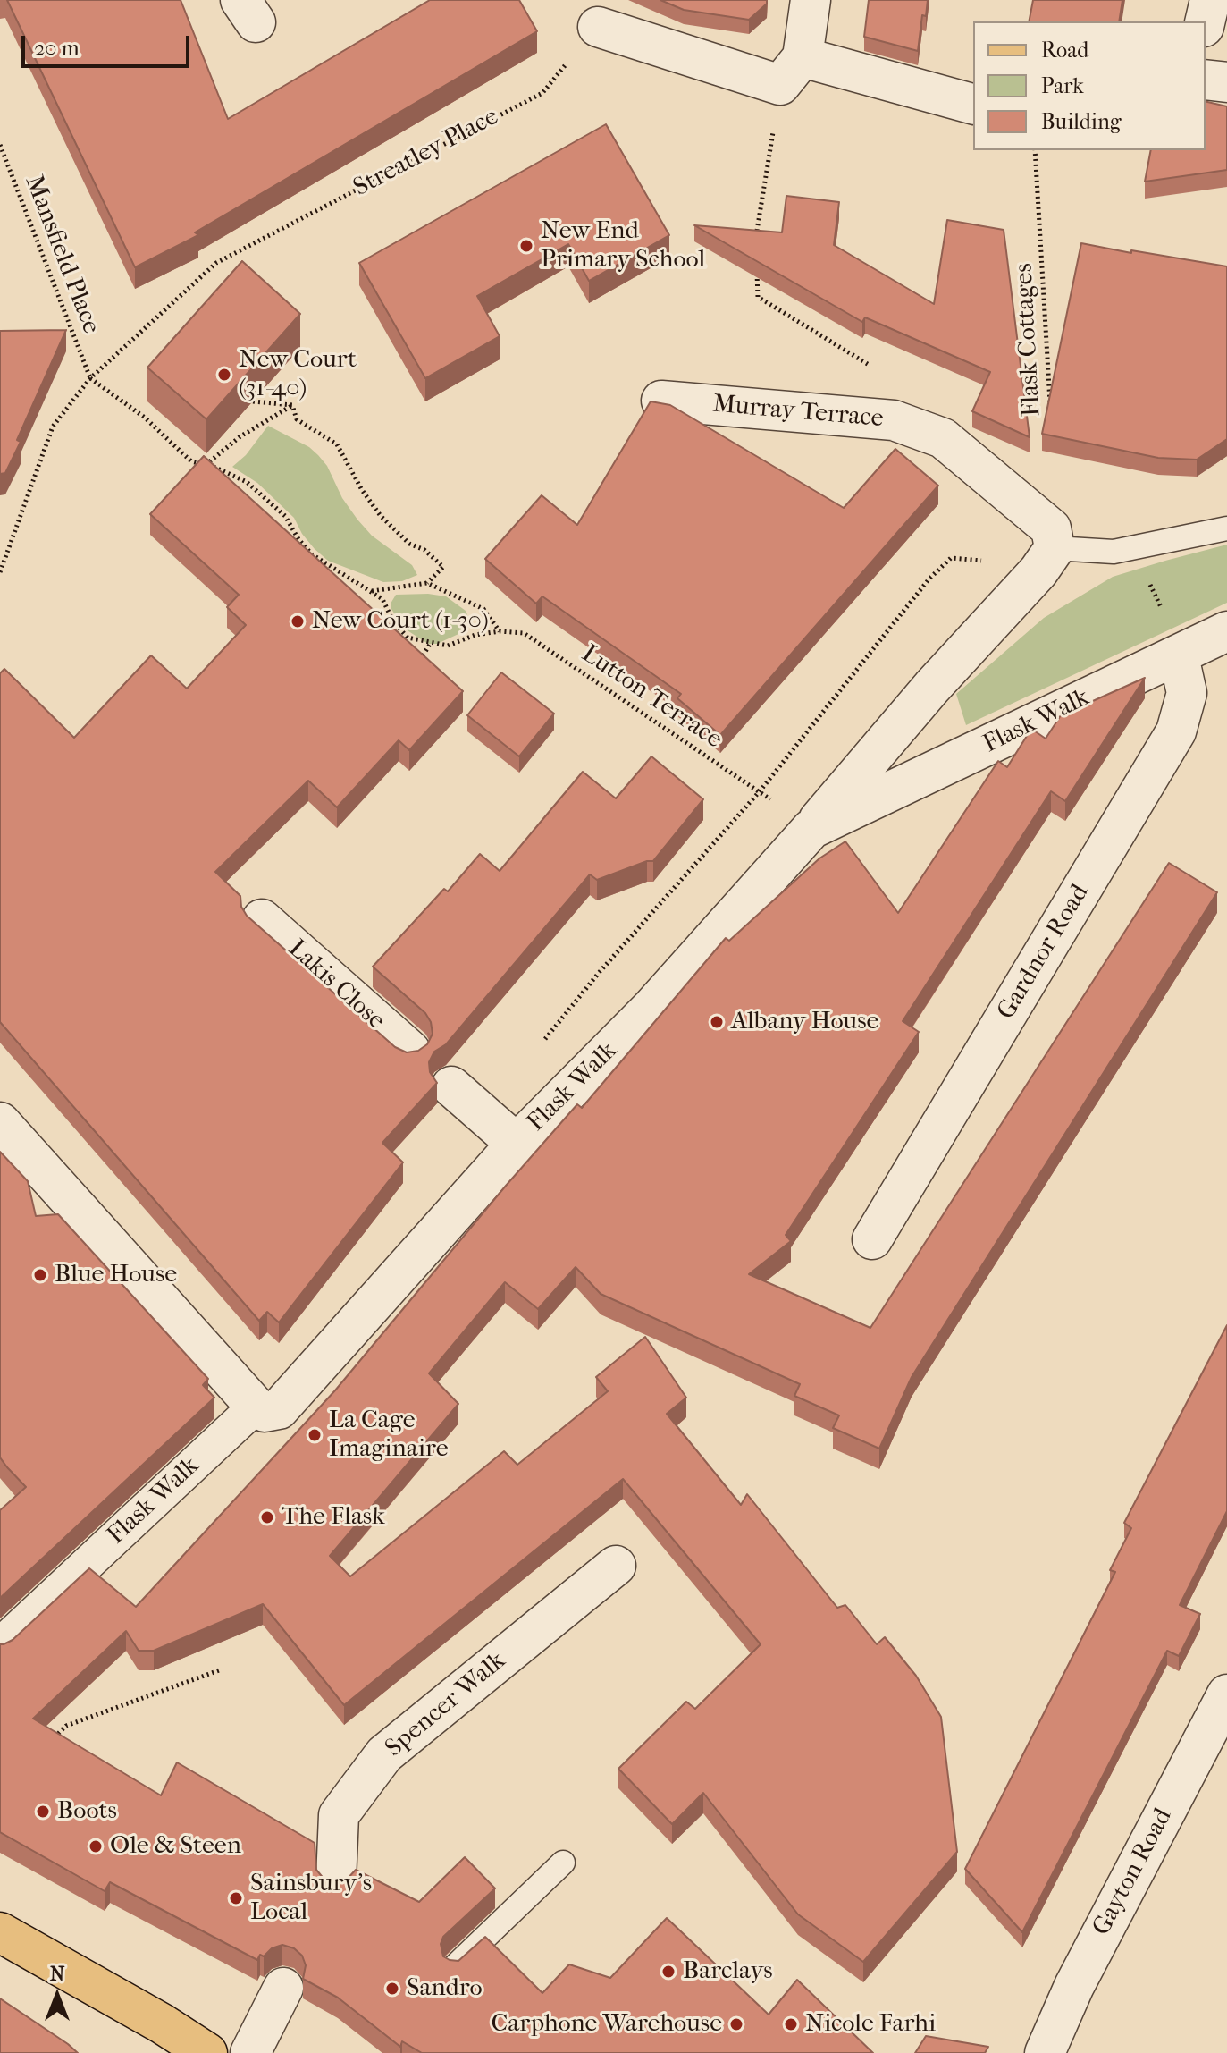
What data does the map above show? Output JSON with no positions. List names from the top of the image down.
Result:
{
  "streets": {
    "street": [
      "Murray Terrace",
      "Flask Walk",
      "Gardnor Road",
      "Lakis Close",
      "Spencer Walk",
      "Gayton Road"
    ],
    "path": [
      "Streatley Place",
      "Mansfield Place",
      "Flask Cottages",
      "Lutton Terrace"
    ]
  },
  "crossings": [
    ["Streatley Place", "Mansfield Place"],
    ["Flask Walk", "Gardnor Road"]
  ],
  "places": [
    "New End Primary School",
    "New Court (31-40)",
    "New Court (1-30)",
    "Albany House",
    "Blue House",
    "La Cage Imaginaire",
    "The Flask",
    "Boots",
    "Ole & Steen",
    "Sainsbury's Local",
    "Barclays",
    "Sandro",
    "Carphone Warehouse",
    "Nicole Farhi"
  ],
  "legend": ["Road", "Park", "Building"],
  "scale_bar": "20 m",
  "north": "top"
}
